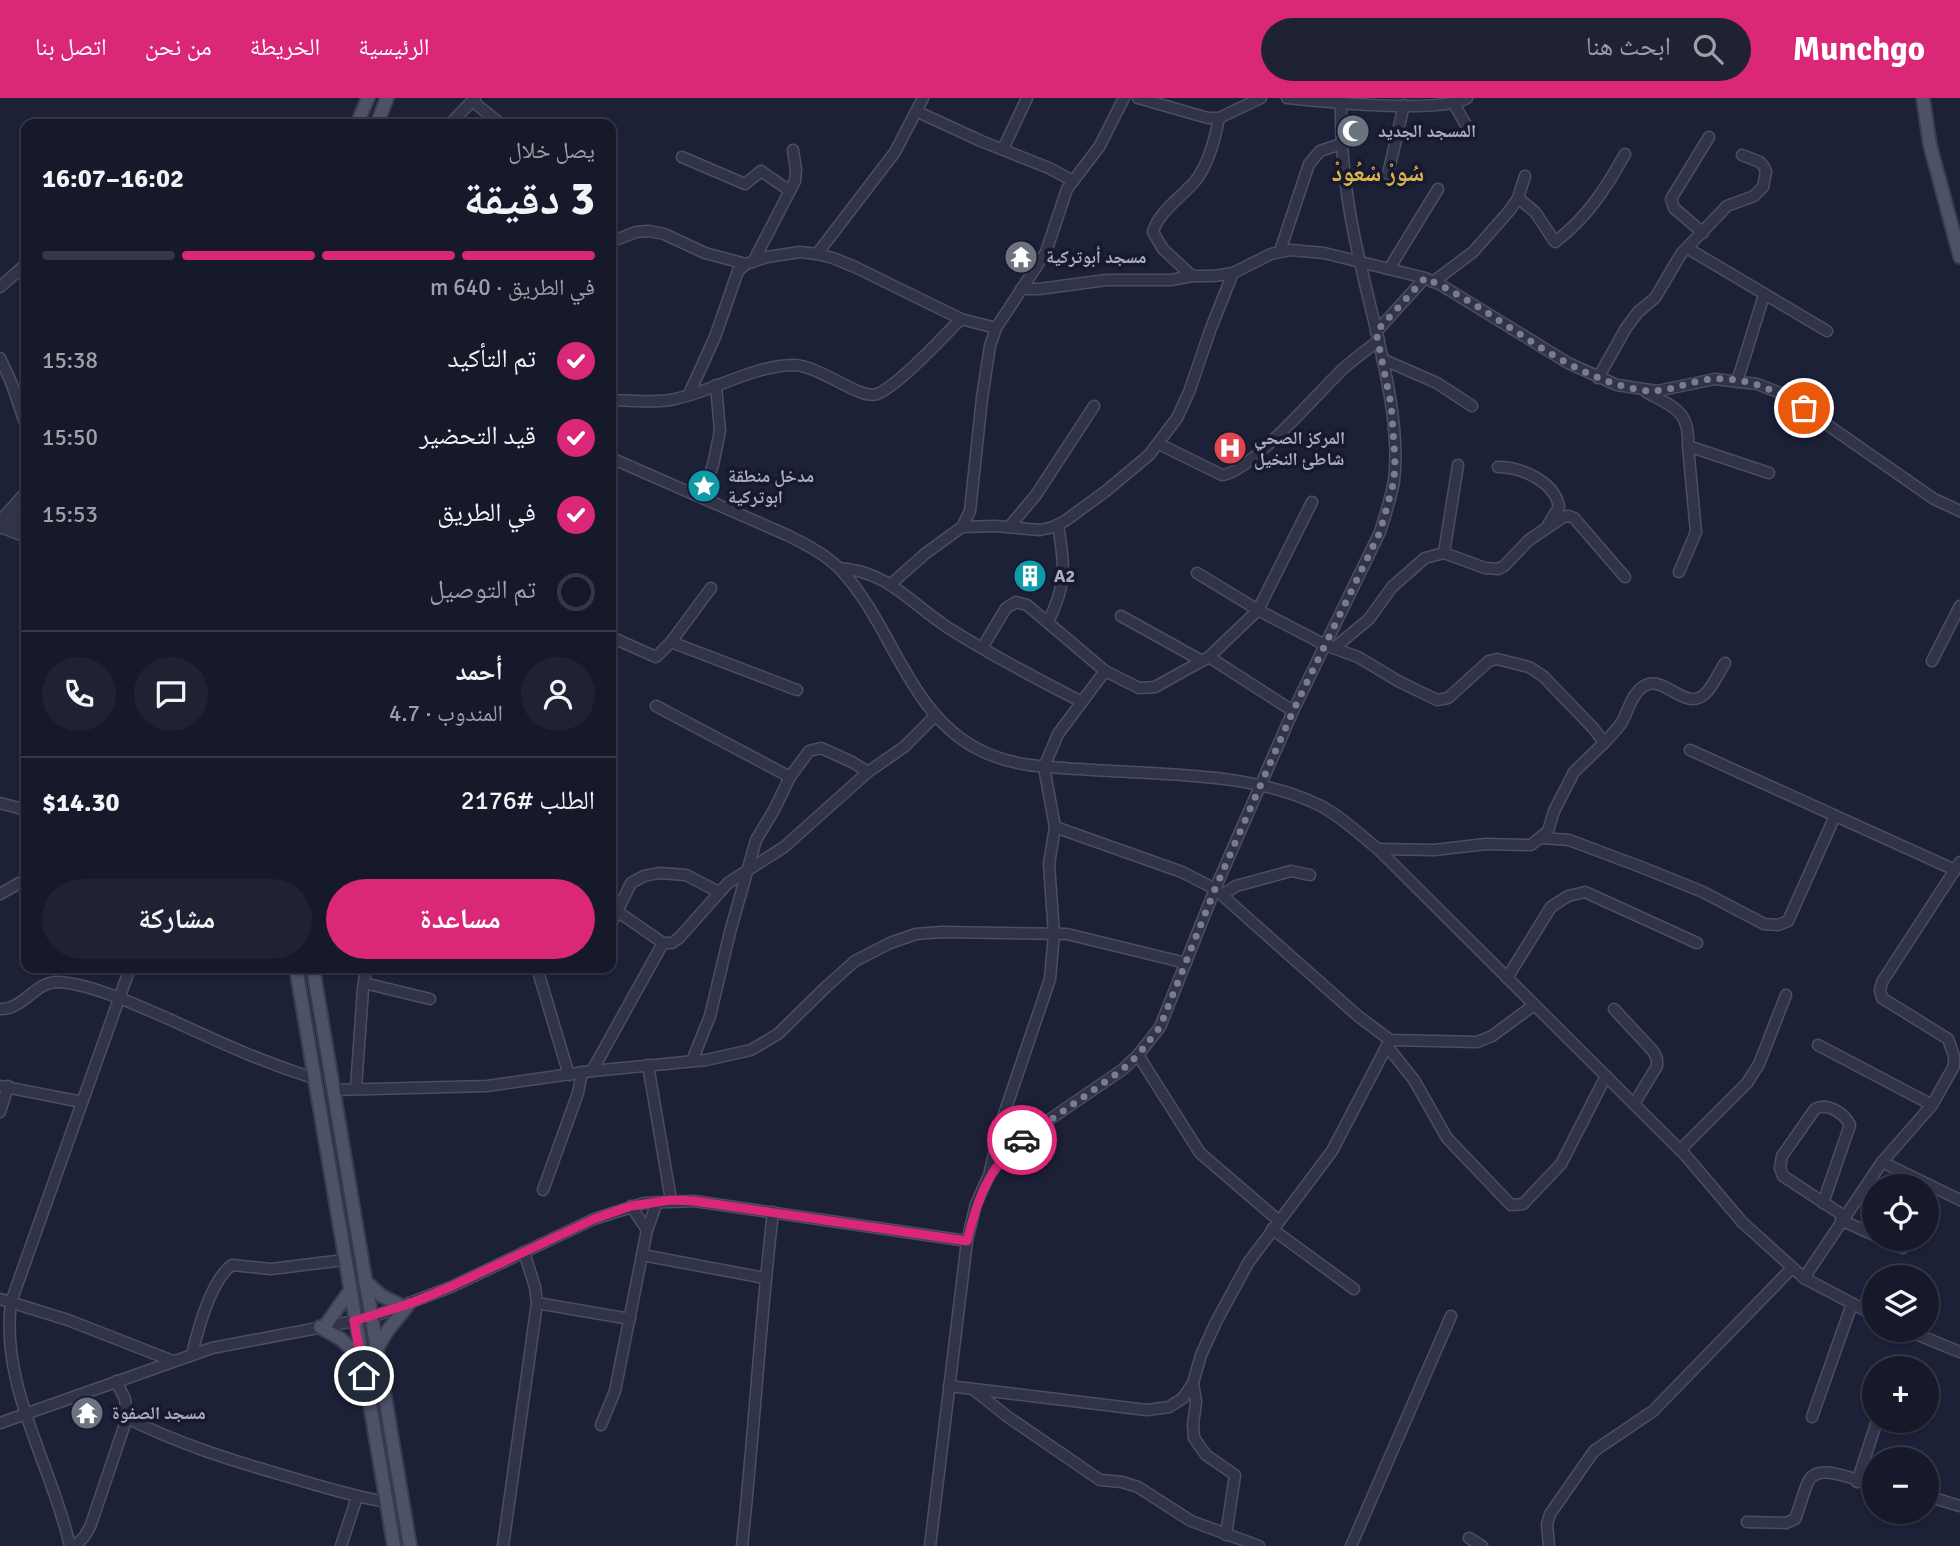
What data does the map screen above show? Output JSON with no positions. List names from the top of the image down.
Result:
{
  "districts": ["سُورْ سْعُودْ"],
  "places": {
    "mosque": ["المسجد الجديد"],
    "temple": ["مسجد أبوتركية", "مسجد الصفوة"],
    "hospital": ["المركز الصحي شاطئ النخيل"],
    "place": ["مدخل منطقة ابوتركية"],
    "building": ["A2"]
  },
  "page": {
    "header": "Munchgo",
    "search": "ابحث هنا",
    "nav": [
      "الرئيسية",
      "الخريطة",
      "من نحن",
      "اتصل بنا"
    ],
    "heading": ["3 دقيقة", "يصل خلال", "16:02–16:07"],
    "panel": [
      "أحمد",
      "المندوب · 4.7",
      "الطلب #2176",
      "$14.30"
    ],
    "bar": "في الطريق · 640 m",
    "list": [
      ["تم التأكيد", "15:38"],
      ["قيد التحضير", "15:50"],
      ["في الطريق", "15:53"],
      "تم التوصيل"
    ],
    "buttons": ["مساعدة", "مشاركة"],
    "map_buttons": ["+", "−"]
  }
}
